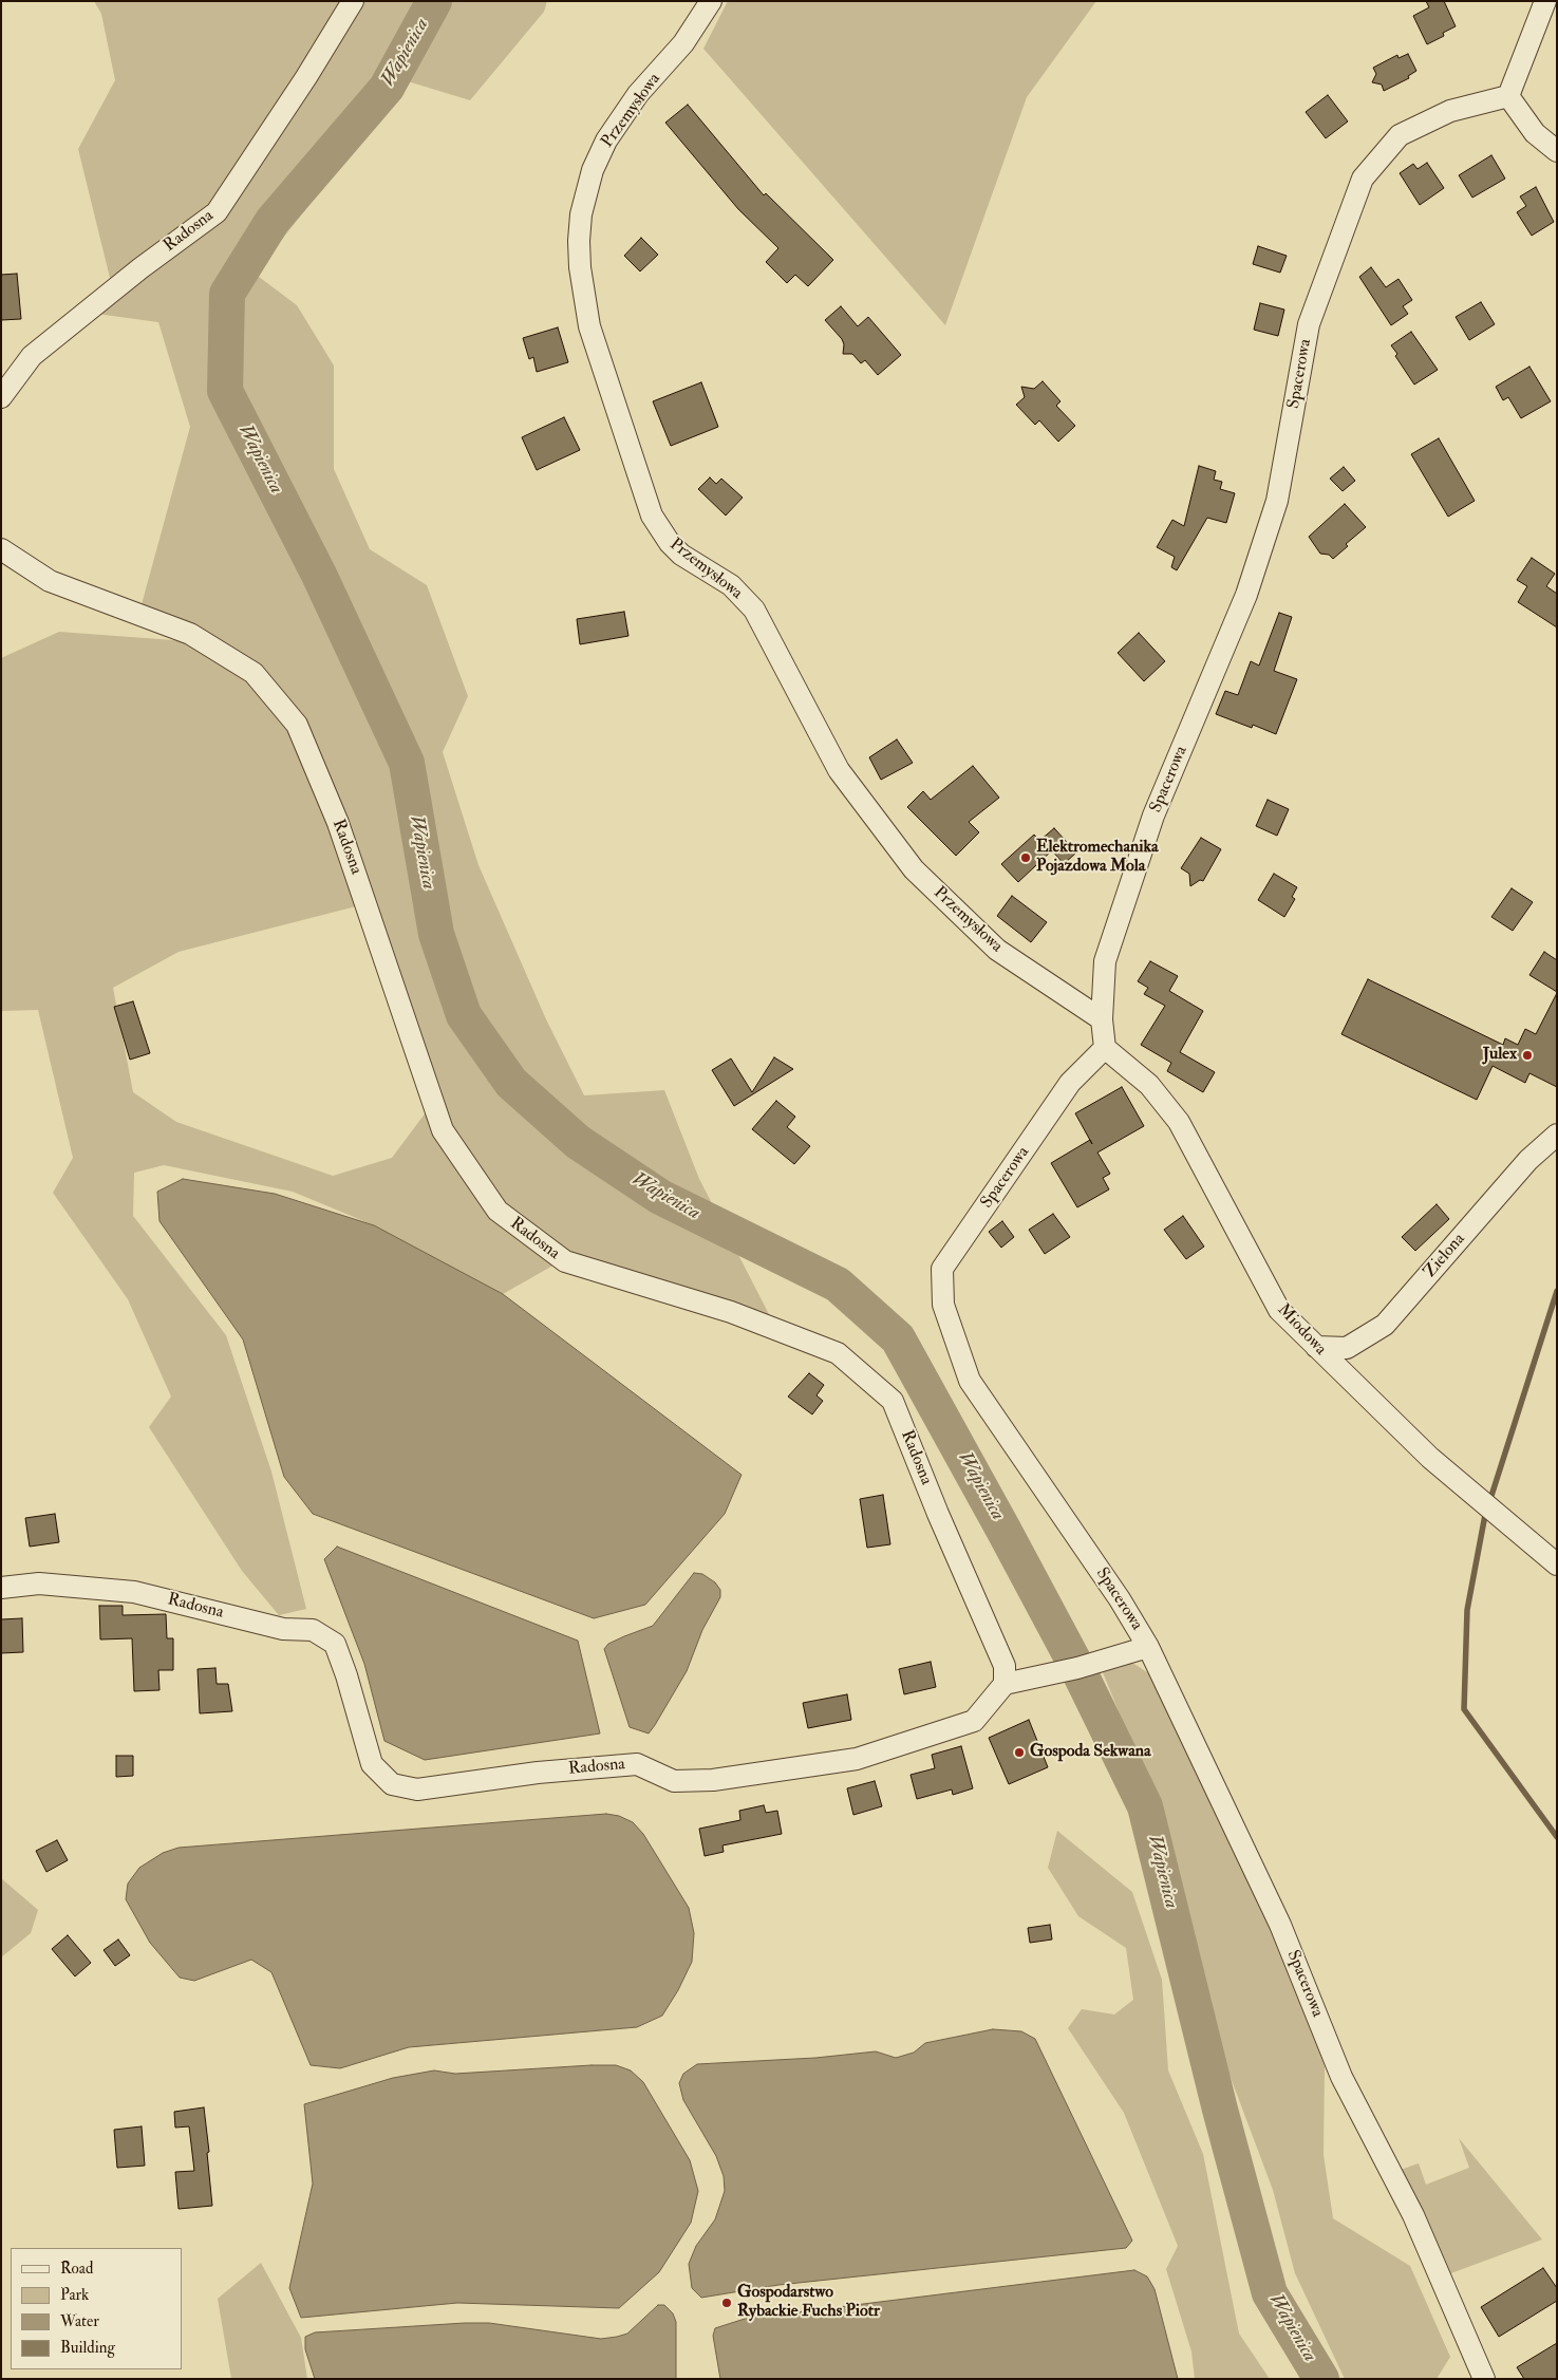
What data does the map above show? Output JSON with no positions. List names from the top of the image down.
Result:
{
  "streets": {
    "street": [
      "Przemysłowa",
      "Radosna",
      "Spacerowa",
      "Zielona",
      "Miodowa"
    ]
  },
  "crossings": [
    ["Przemysłowa", "Spacerowa"],
    ["Spacerowa", "Miodowa"],
    ["Zielona", "Miodowa"]
  ],
  "water": ["Wapienica"],
  "places": [
    "Elektromechanika Pojazdowa Mola",
    "Julex",
    "Gospoda Sekwana",
    "Gospodarstwo Rybackie Fuchs Piotr"
  ],
  "legend": [
    "Road",
    "Park",
    "Water",
    "Building"
  ]
}
